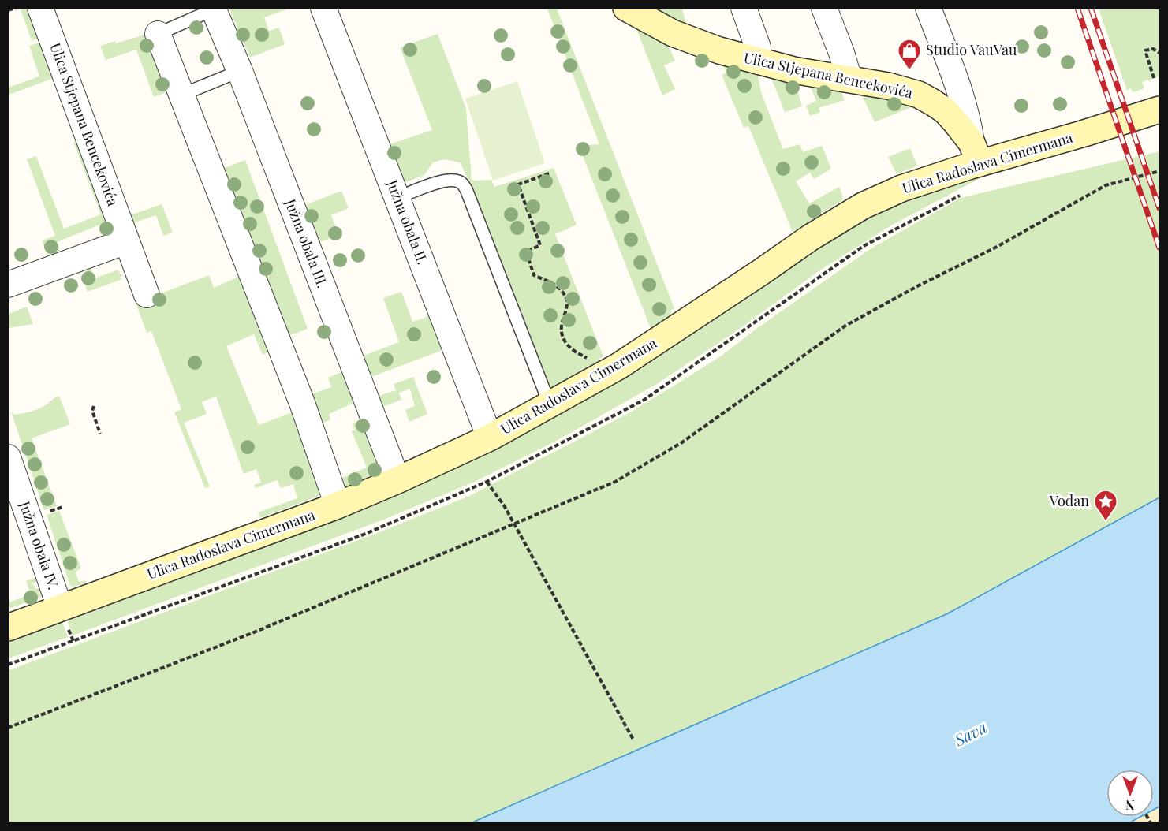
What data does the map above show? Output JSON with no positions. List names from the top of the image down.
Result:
{
  "streets": {
    "street": [
      "Ulica Stjepana Bencekovića",
      "Ulica Radoslava Cimermana",
      "Južna obala II.",
      "Južna obala III.",
      "Južna obala IV."
    ]
  },
  "crossings": [
    ["Ulica Stjepana Bencekovića", "Ulica Radoslava Cimermana"],
    ["Ulica Radoslava Cimermana", "Južna obala II."],
    ["Ulica Radoslava Cimermana", "Južna obala III."],
    ["Ulica Radoslava Cimermana", "Južna obala IV."]
  ],
  "water": ["Sava"],
  "places": {
    "shop": ["Studio VauVau"],
    "place": ["Vodan"]
  },
  "north": "bottom"
}
